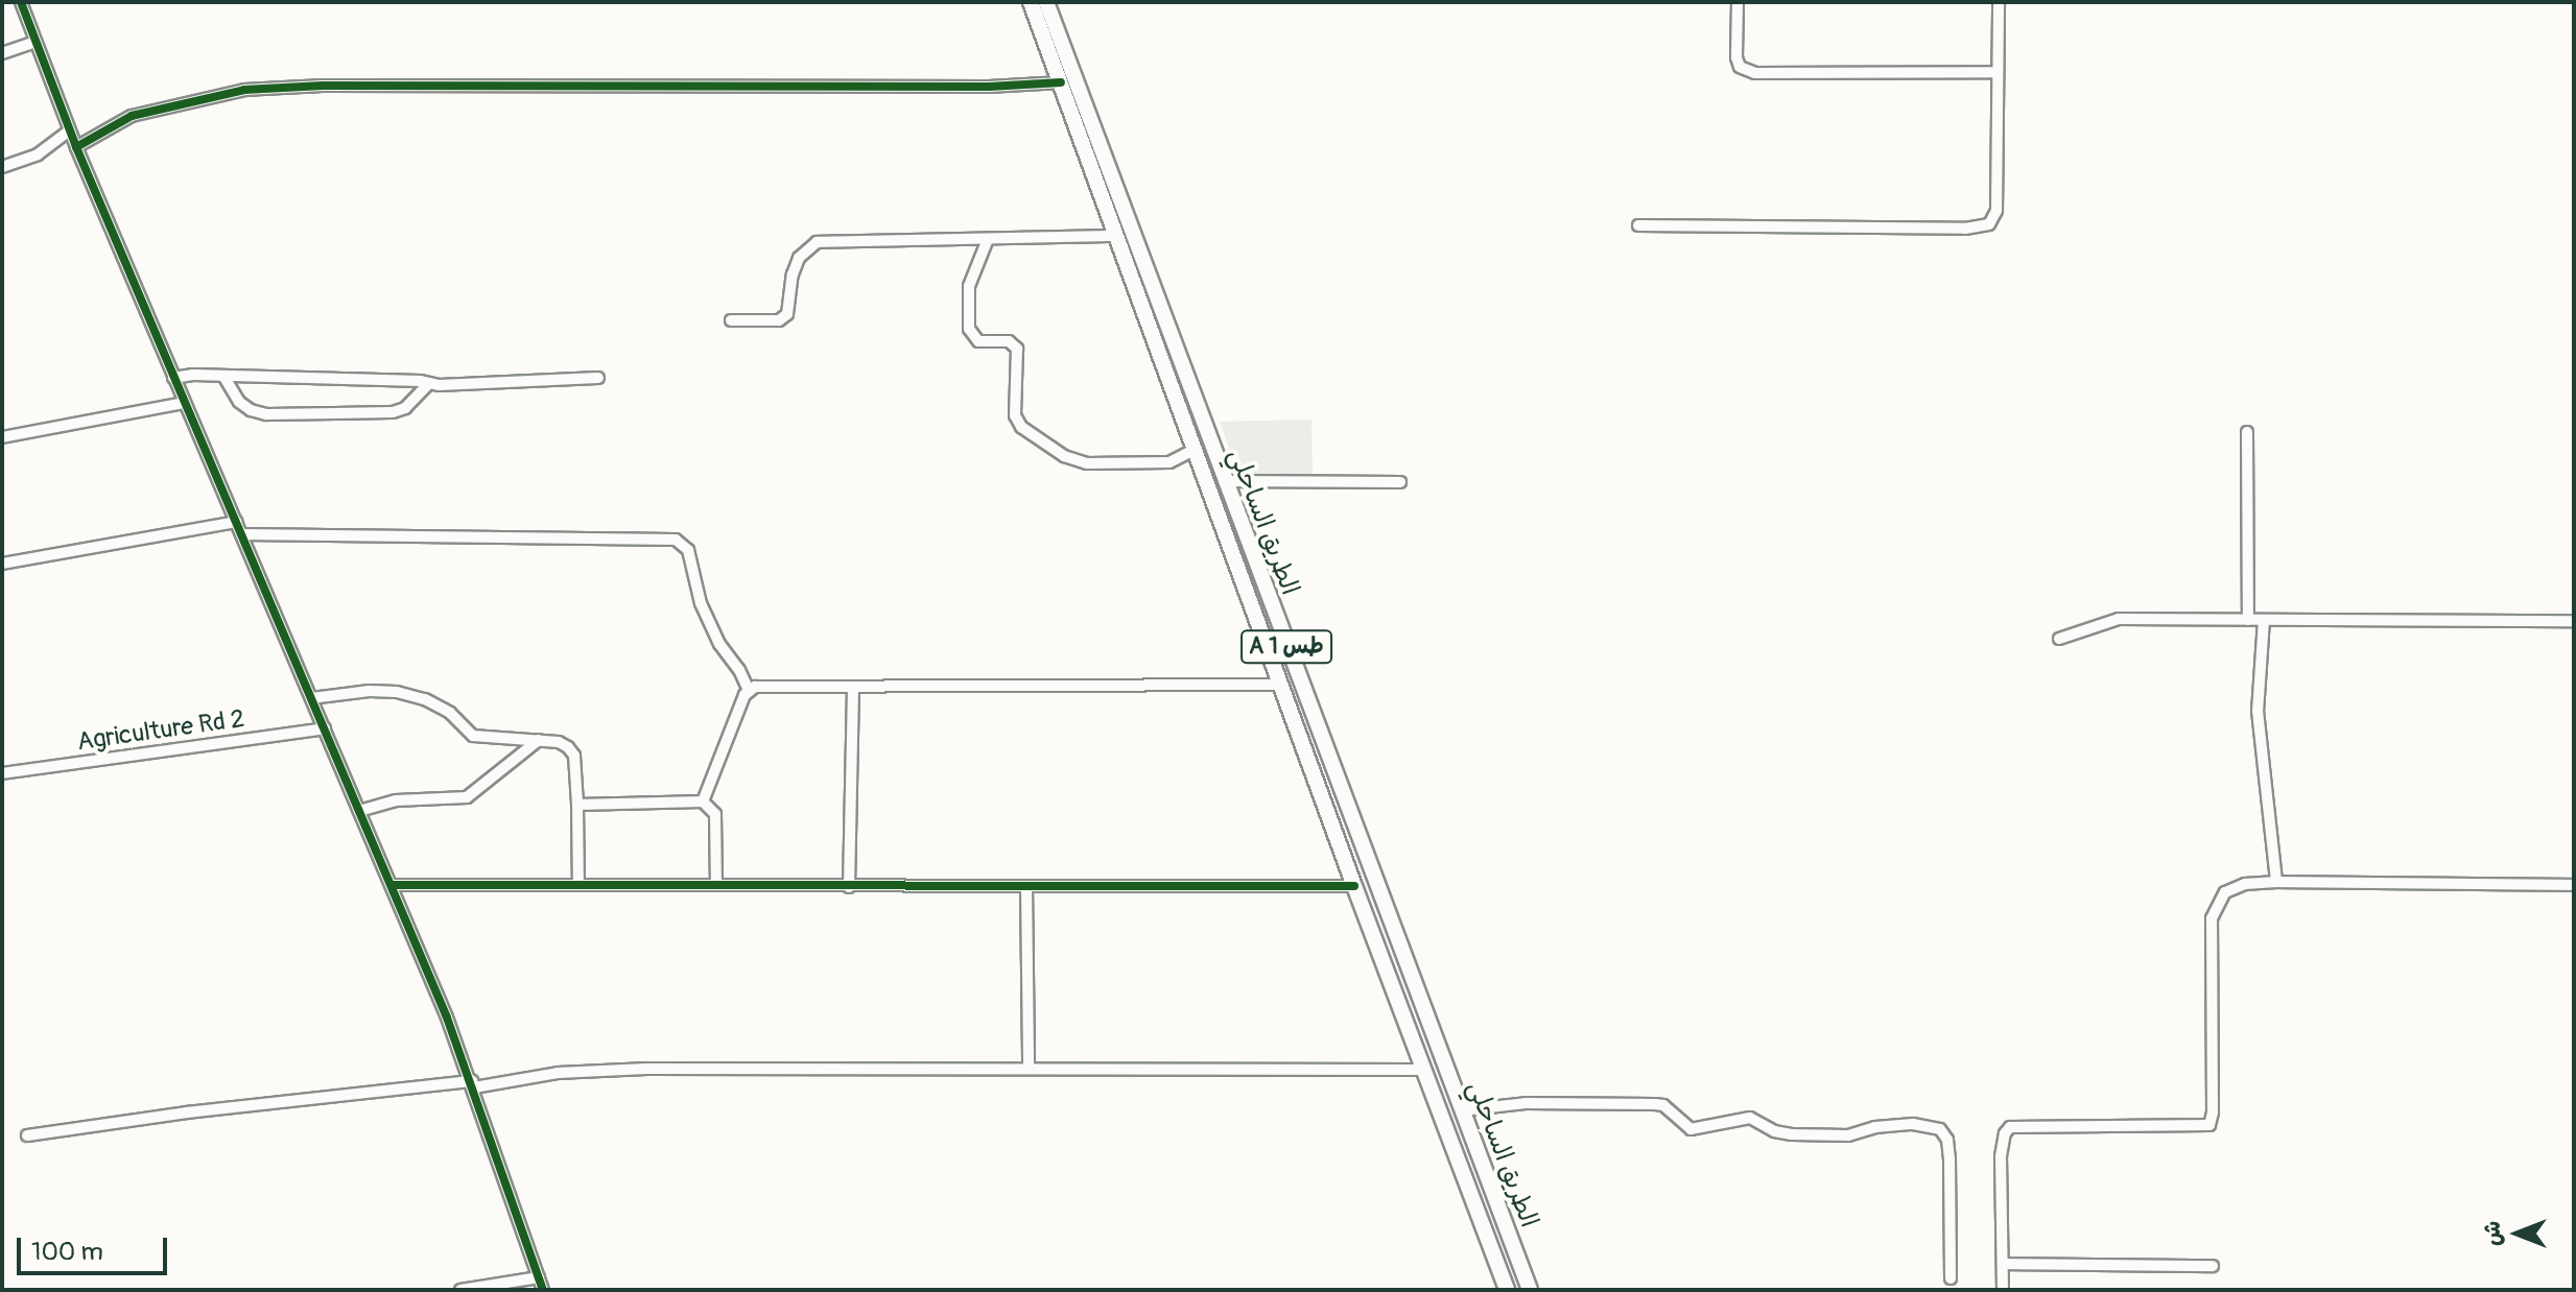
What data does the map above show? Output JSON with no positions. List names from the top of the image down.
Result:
{
  "streets": {
    "highway": ["الطريق الساحلي", "A 1 طس"],
    "street": ["Agriculture Rd 2"]
  },
  "scale_bar": "100 m",
  "north": "left"
}
